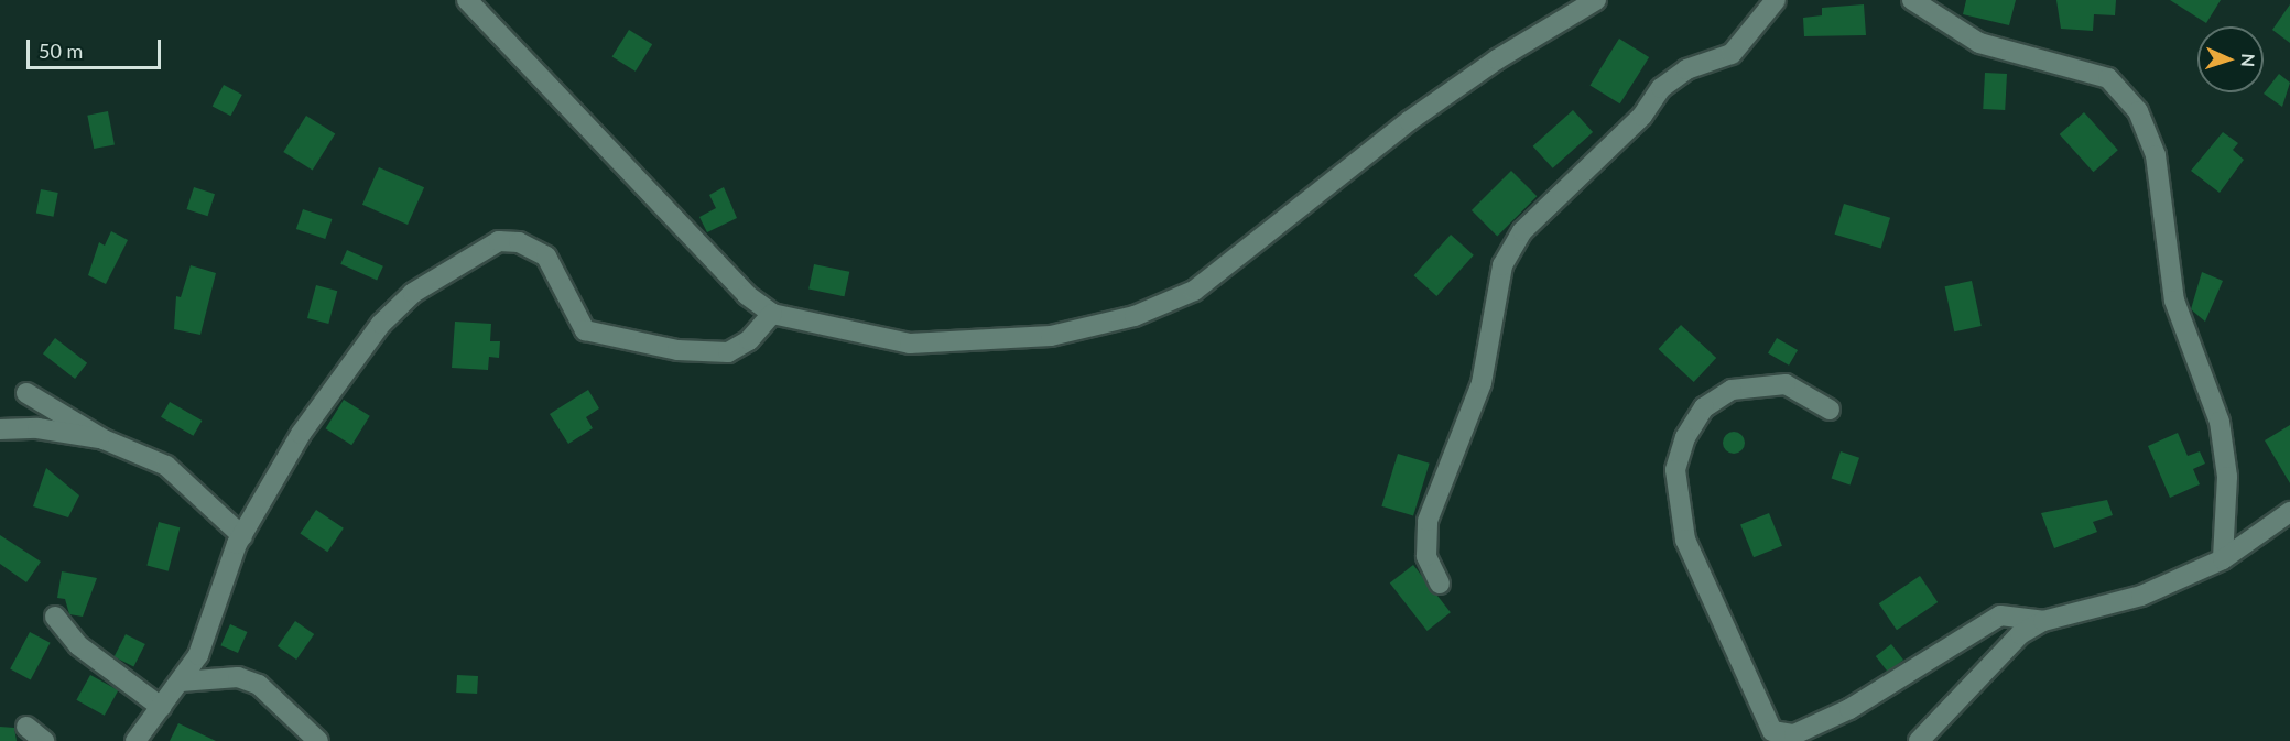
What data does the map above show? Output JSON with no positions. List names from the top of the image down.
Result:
{
  "scale_bar": "50 m",
  "north": "right"
}
